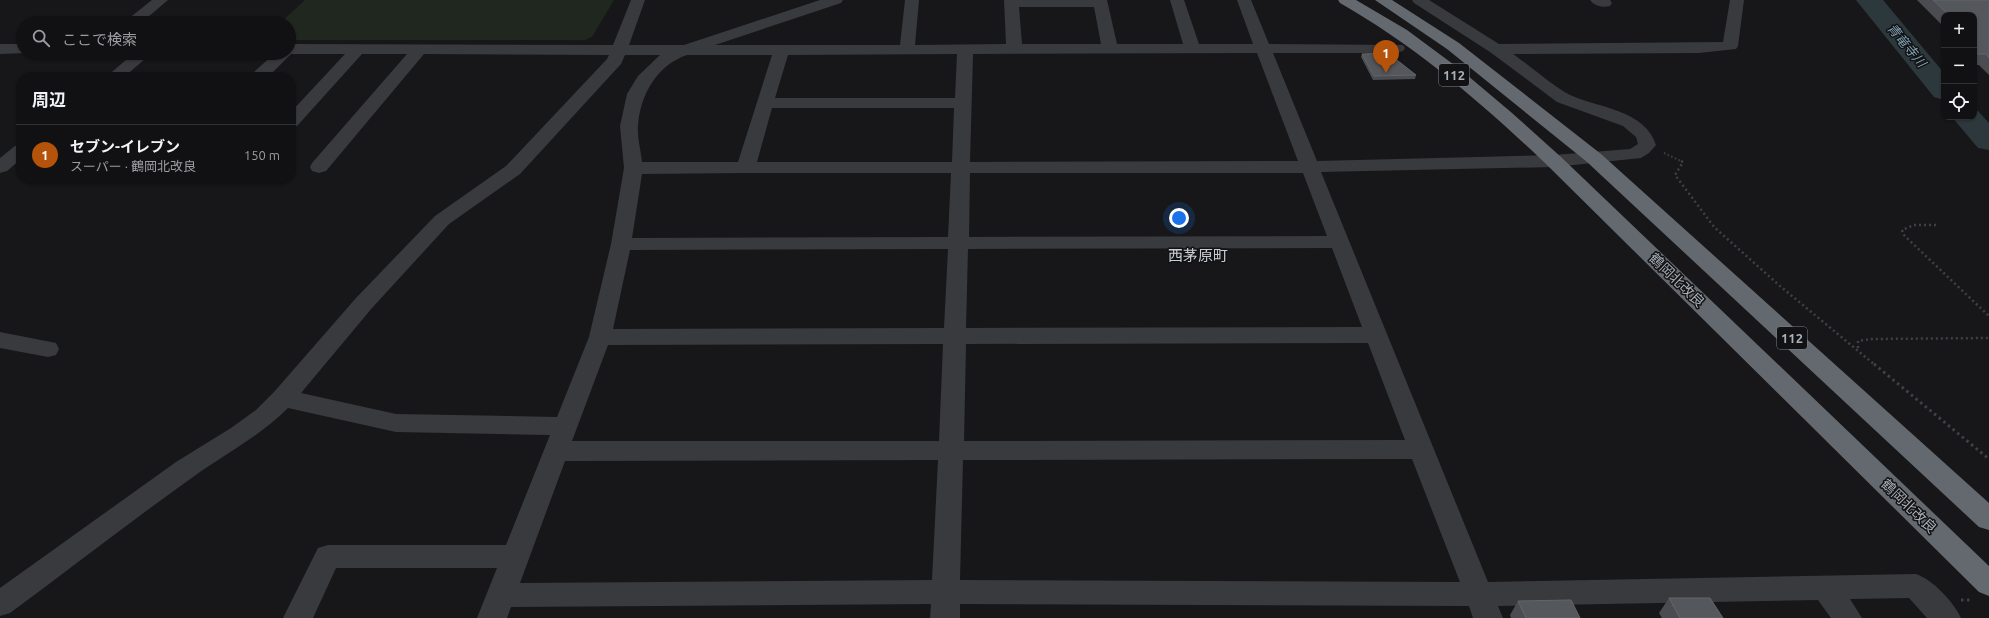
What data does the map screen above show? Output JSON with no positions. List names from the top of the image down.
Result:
{
  "streets": {
    "highway": ["112", "鶴岡北改良"]
  },
  "districts": ["西茅原町"],
  "water": ["青竜寺川"],
  "page": {
    "map_buttons": ["+", "−"],
    "search": "ここで検索",
    "pins": "1",
    "heading": "周辺",
    "list": [
      {
        "mark": "1",
        "name": "セブン-イレブン",
        "note": "スーパー · 鶴岡北改良",
        "value": "150 m"
      }
    ]
  }
}
